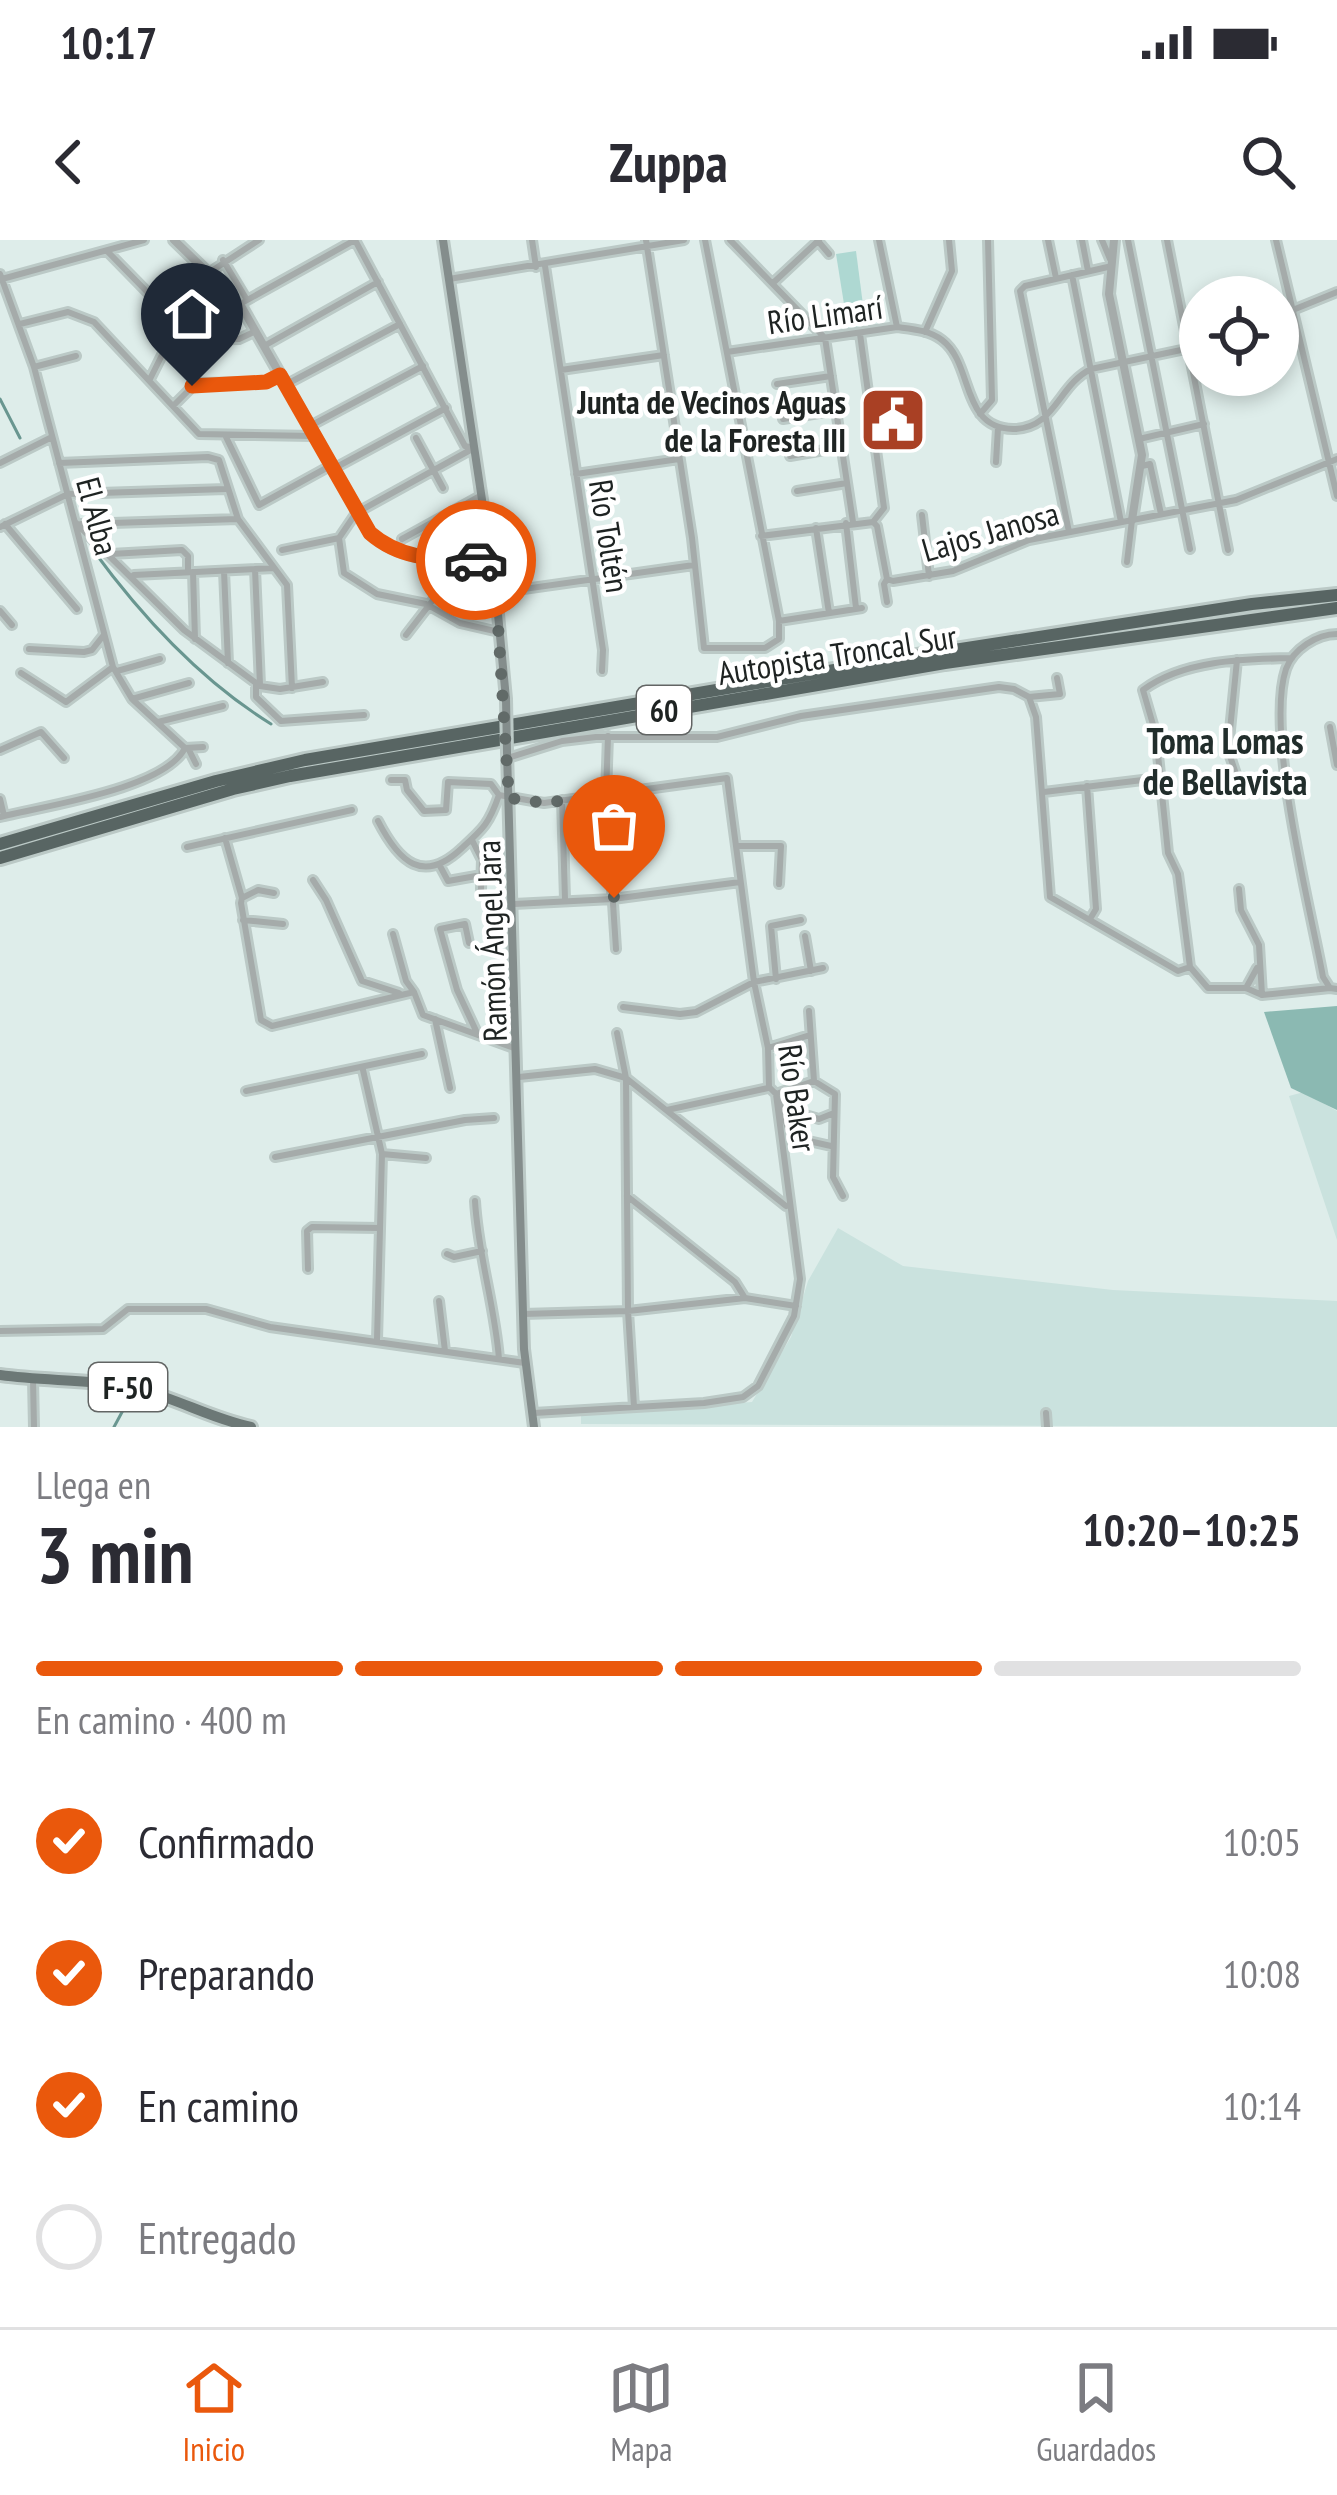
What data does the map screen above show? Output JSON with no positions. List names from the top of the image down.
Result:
{
  "streets": {
    "highway": ["Autopista Troncal Sur", "60"],
    "main road": ["Ramón Ángel Jara", "F-50"],
    "street": [
      "Río Limarí",
      "El Alba",
      "Lajos Janosa",
      "Río Toltén",
      "Río Baker"
    ]
  },
  "crossings": [
    ["Río Limarí", "Lajos Janosa"]
  ],
  "districts": ["Toma Lomas de Bellavista"],
  "places": {
    "public building": ["Junta de Vecinos Aguas de la Foresta III"]
  },
  "page": {
    "status": "10:17",
    "header": "Zuppa",
    "heading": ["3 min", "Llega en", "10:20–10:25"],
    "bar": "En camino · 400 m",
    "list": [
      ["Confirmado", "10:05"],
      ["Preparando", "10:08"],
      ["En camino", "10:14"],
      "Entregado"
    ],
    "tabs": ["Inicio", "Mapa", "Guardados"]
  }
}
